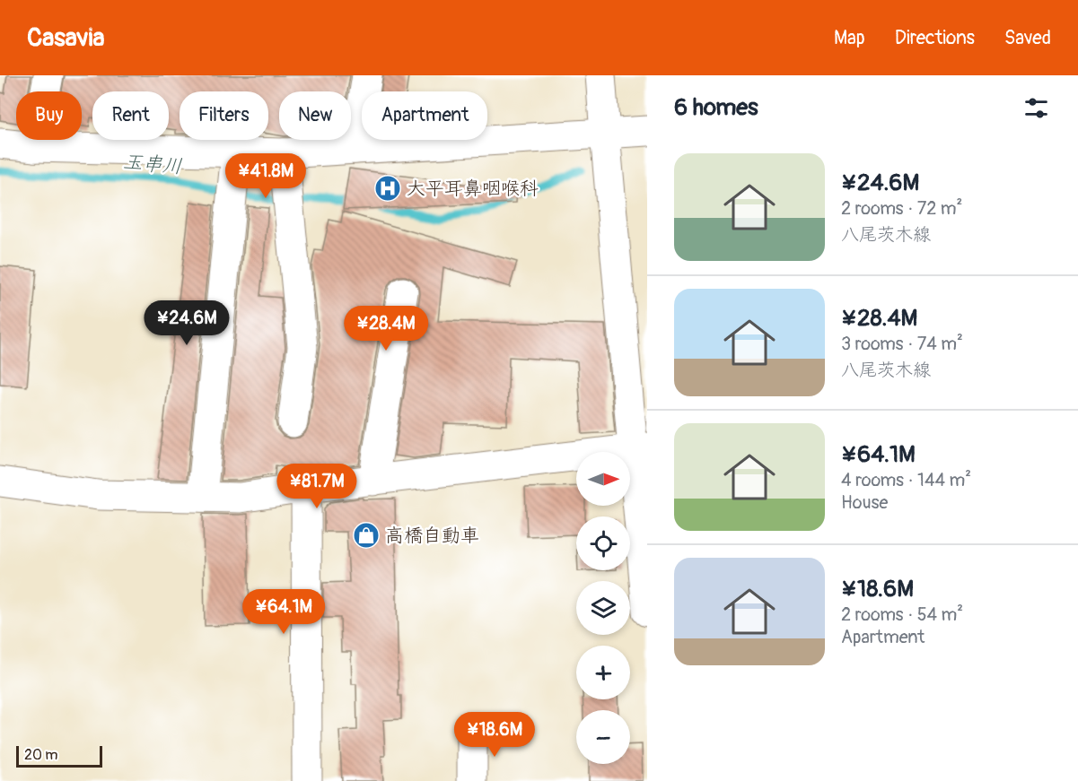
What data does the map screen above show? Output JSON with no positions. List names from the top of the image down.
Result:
{
  "water": ["玉串川"],
  "places": {
    "hospital": ["大平耳鼻咽喉科"],
    "shop": ["高橋自動車"]
  },
  "scale_bar": "20 m",
  "north": "right",
  "page": {
    "header": "Casavia",
    "nav": ["Map", "Directions", "Saved"],
    "heading": "6 homes",
    "chip": [
      "Buy",
      "Rent",
      "Filters",
      "New",
      "Apartment"
    ],
    "list": [
      {
        "name": "¥24.6M",
        "note": "2 rooms · 72 m² · 八尾茨木線"
      },
      {
        "name": "¥28.4M",
        "note": "3 rooms · 74 m² · 八尾茨木線"
      },
      {
        "name": "¥64.1M",
        "note": "4 rooms · 144 m² · House"
      },
      {
        "name": "¥18.6M",
        "note": "2 rooms · 54 m² · Apartment"
      }
    ],
    "price": [
      "¥41.8M",
      "¥24.6M",
      "¥28.4M",
      "¥81.7M",
      "¥64.1M",
      "¥18.6M"
    ],
    "map_buttons": ["+", "−"],
    "scale": "20 m"
  }
}
